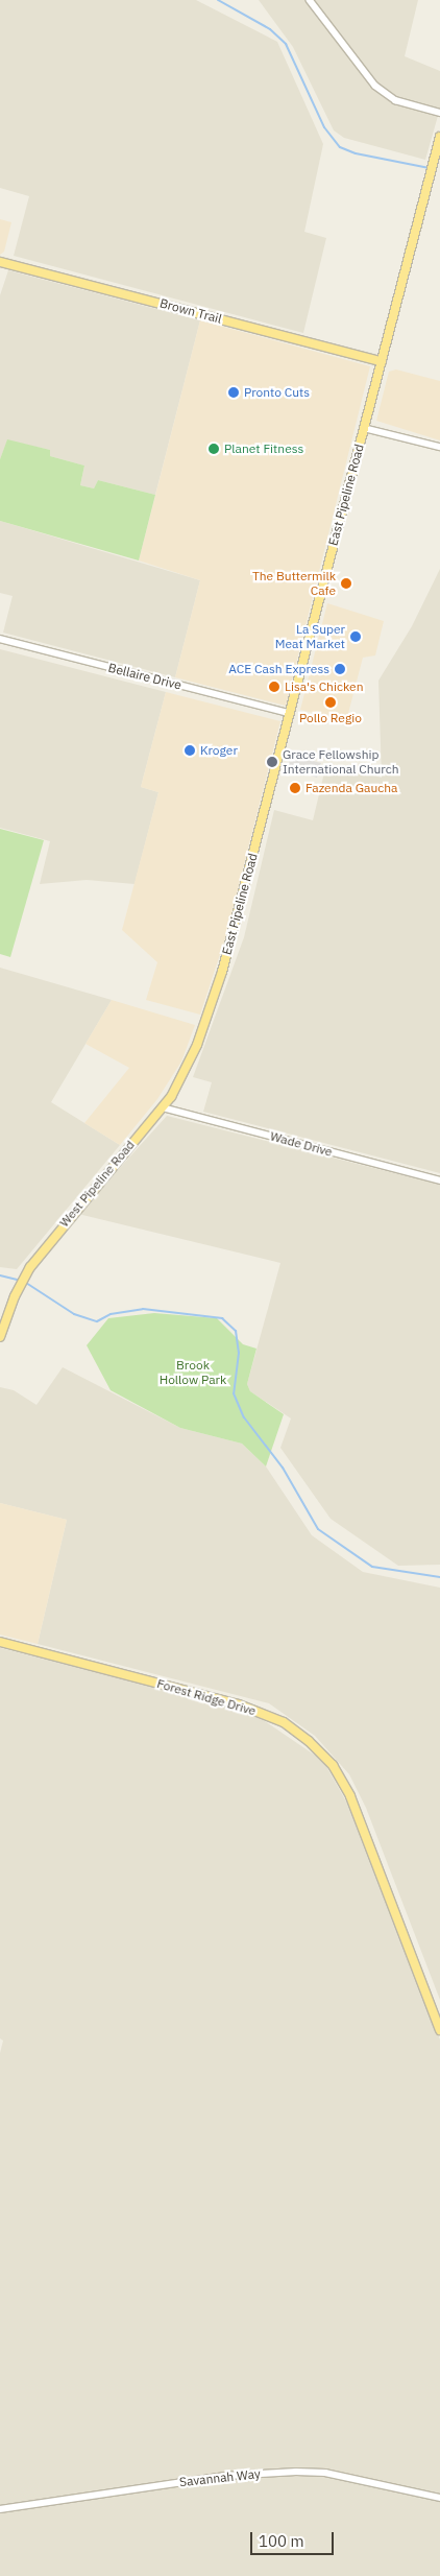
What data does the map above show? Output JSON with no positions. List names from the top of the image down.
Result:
{
  "streets": {
    "main road": [
      "Brown Trail",
      "East Pipeline Road",
      "West Pipeline Road",
      "Forest Ridge Drive"
    ],
    "street": ["Bellaire Drive", "Wade Drive", "Savannah Way"]
  },
  "crossings": [
    ["Brown Trail", "East Pipeline Road"],
    ["East Pipeline Road", "Bellaire Drive"],
    ["East Pipeline Road", "West Pipeline Road"],
    ["Wade Drive", "West Pipeline Road"]
  ],
  "parks": ["Brook Hollow Park"],
  "places": [
    "Pronto Cuts",
    "Planet Fitness",
    "The Buttermilk Cafe",
    "La Super Meat Market",
    "ACE Cash Express",
    "Lisa's Chicken",
    "Pollo Regio",
    "Kroger",
    "Grace Fellowship International Church",
    "Fazenda Gaucha"
  ],
  "scale_bar": "100 m"
}
